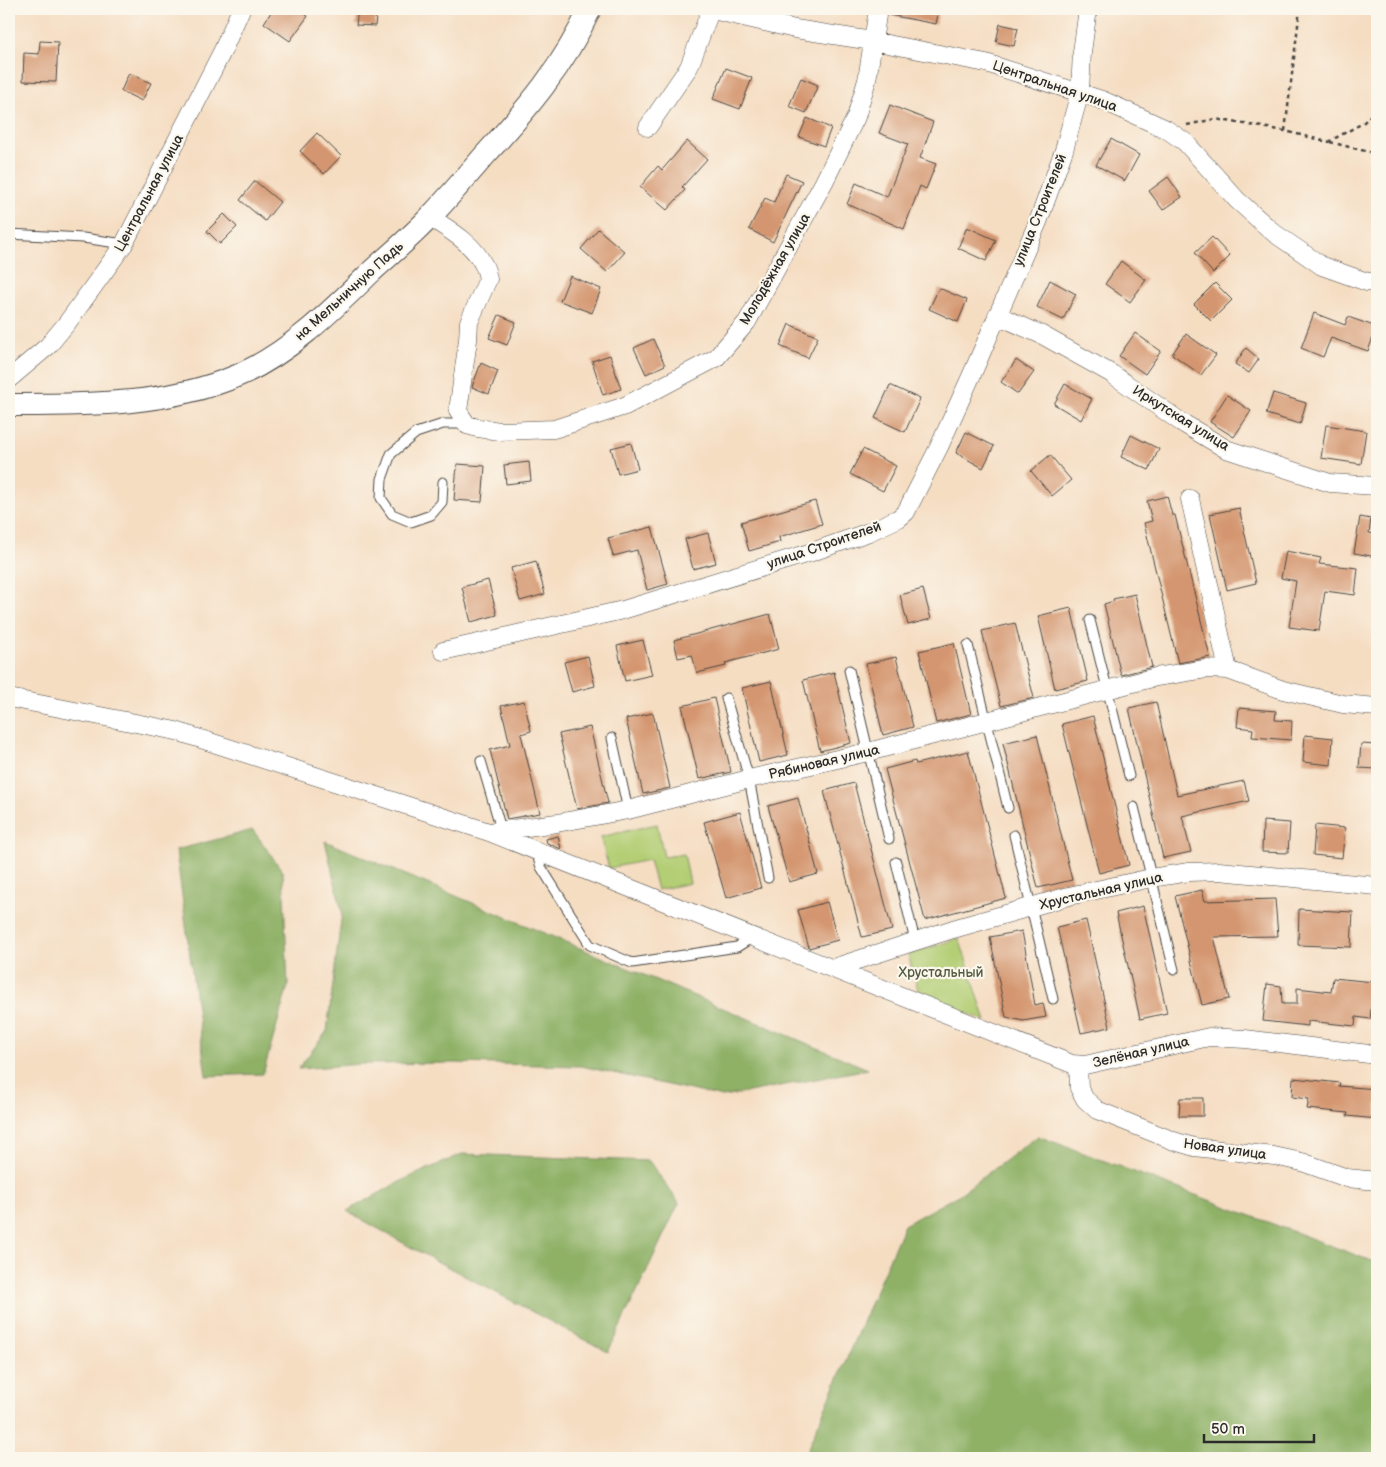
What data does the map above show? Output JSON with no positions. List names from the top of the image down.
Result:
{
  "streets": {
    "street": [
      "Центральная улица",
      "улица Строителей",
      "Молодёжная улица",
      "на Мельничную Падь",
      "Иркутская улица",
      "Рябиновая улица",
      "Хрустальная улица",
      "Зелёная улица",
      "Новая улица"
    ]
  },
  "crossings": [
    ["Центральная улица", "улица Строителей"],
    ["Центральная улица", "Молодёжная улица"],
    ["улица Строителей", "Иркутская улица"],
    ["Рябиновая улица", "Зелёная улица"],
    ["Хрустальная улица", "Зелёная улица"],
    ["Зелёная улица", "Новая улица"]
  ],
  "parks": ["Хрустальный"],
  "scale_bar": "50 m"
}
